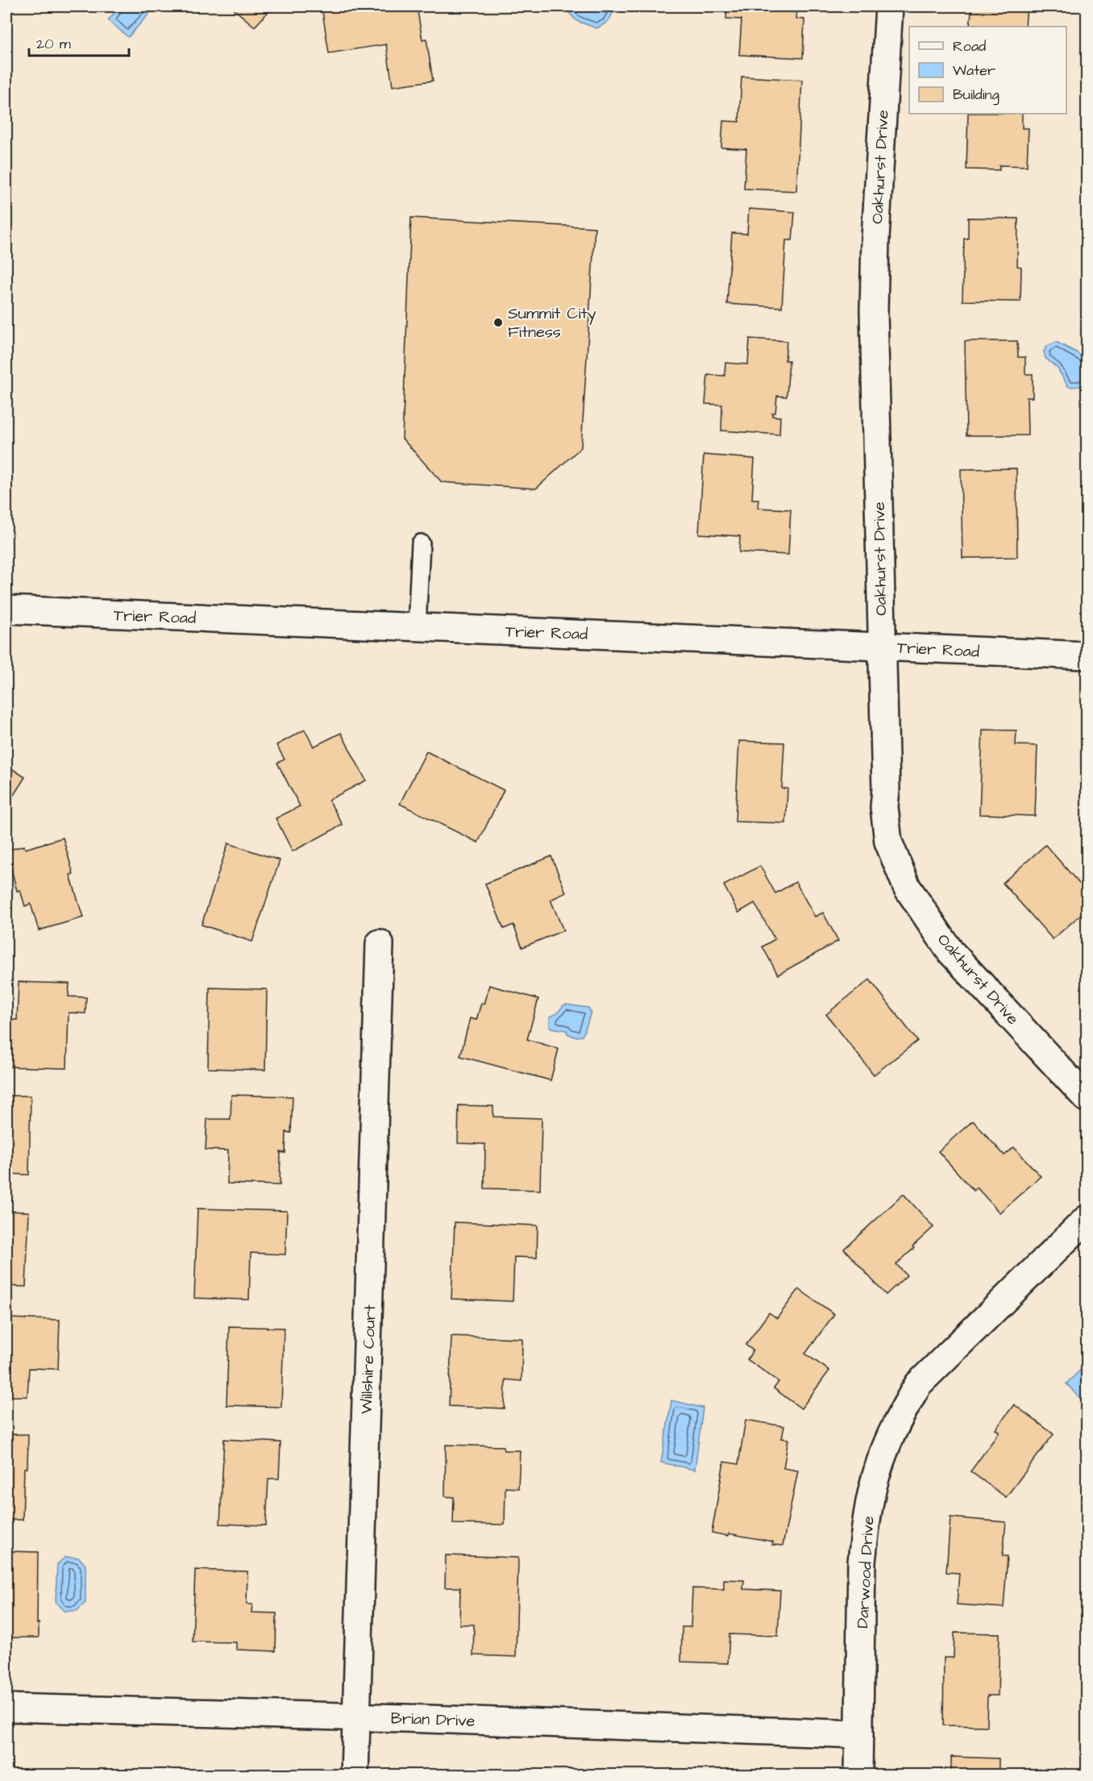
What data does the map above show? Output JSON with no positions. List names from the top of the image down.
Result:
{
  "streets": {
    "street": [
      "Oakhurst Drive",
      "Trier Road",
      "Willshire Court",
      "Darwood Drive",
      "Brian Drive"
    ]
  },
  "crossings": [
    ["Oakhurst Drive", "Trier Road"],
    ["Willshire Court", "Brian Drive"],
    ["Darwood Drive", "Brian Drive"]
  ],
  "places": ["Summit City Fitness"],
  "legend": ["Road", "Water", "Building"],
  "scale_bar": "20 m"
}
